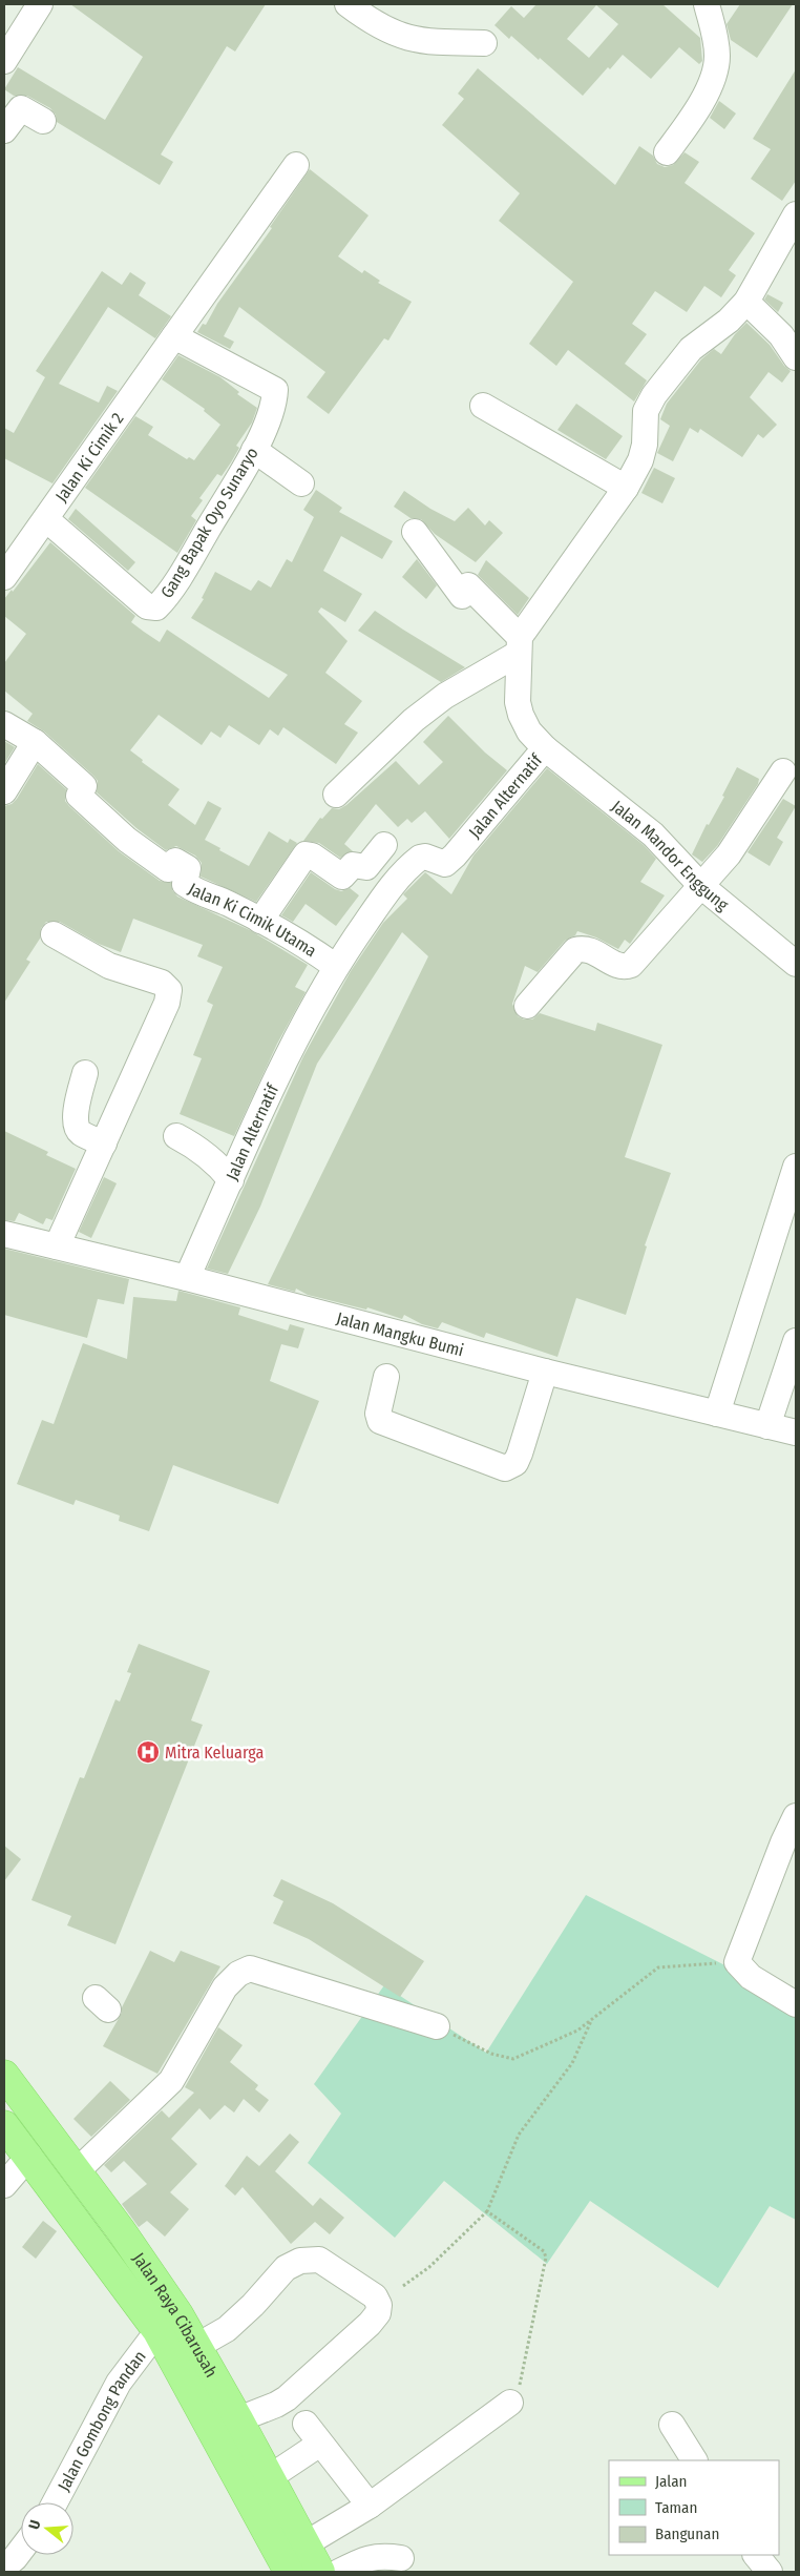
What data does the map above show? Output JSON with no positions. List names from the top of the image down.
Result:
{
  "streets": {
    "main road": ["Jalan Raya Cibarusah"],
    "street": [
      "Jalan Ki Cimik 2",
      "Gang Bapak Oyo Sunaryo",
      "Jalan Alternatif",
      "Jalan Mandor Enggung",
      "Jalan Ki Cimik Utama",
      "Jalan Mangku Bumi",
      "Jalan Gombong Pandan"
    ]
  },
  "crossings": [
    ["Jalan Ki Cimik 2", "Gang Bapak Oyo Sunaryo"],
    ["Jalan Alternatif", "Jalan Mandor Enggung"],
    ["Jalan Alternatif", "Jalan Ki Cimik Utama"],
    ["Jalan Alternatif", "Jalan Mangku Bumi"],
    ["Jalan Raya Cibarusah", "Jalan Gombong Pandan"]
  ],
  "places": {
    "hospital": ["Mitra Keluarga"]
  },
  "legend": ["Jalan", "Taman", "Bangunan"],
  "north": "left"
}
